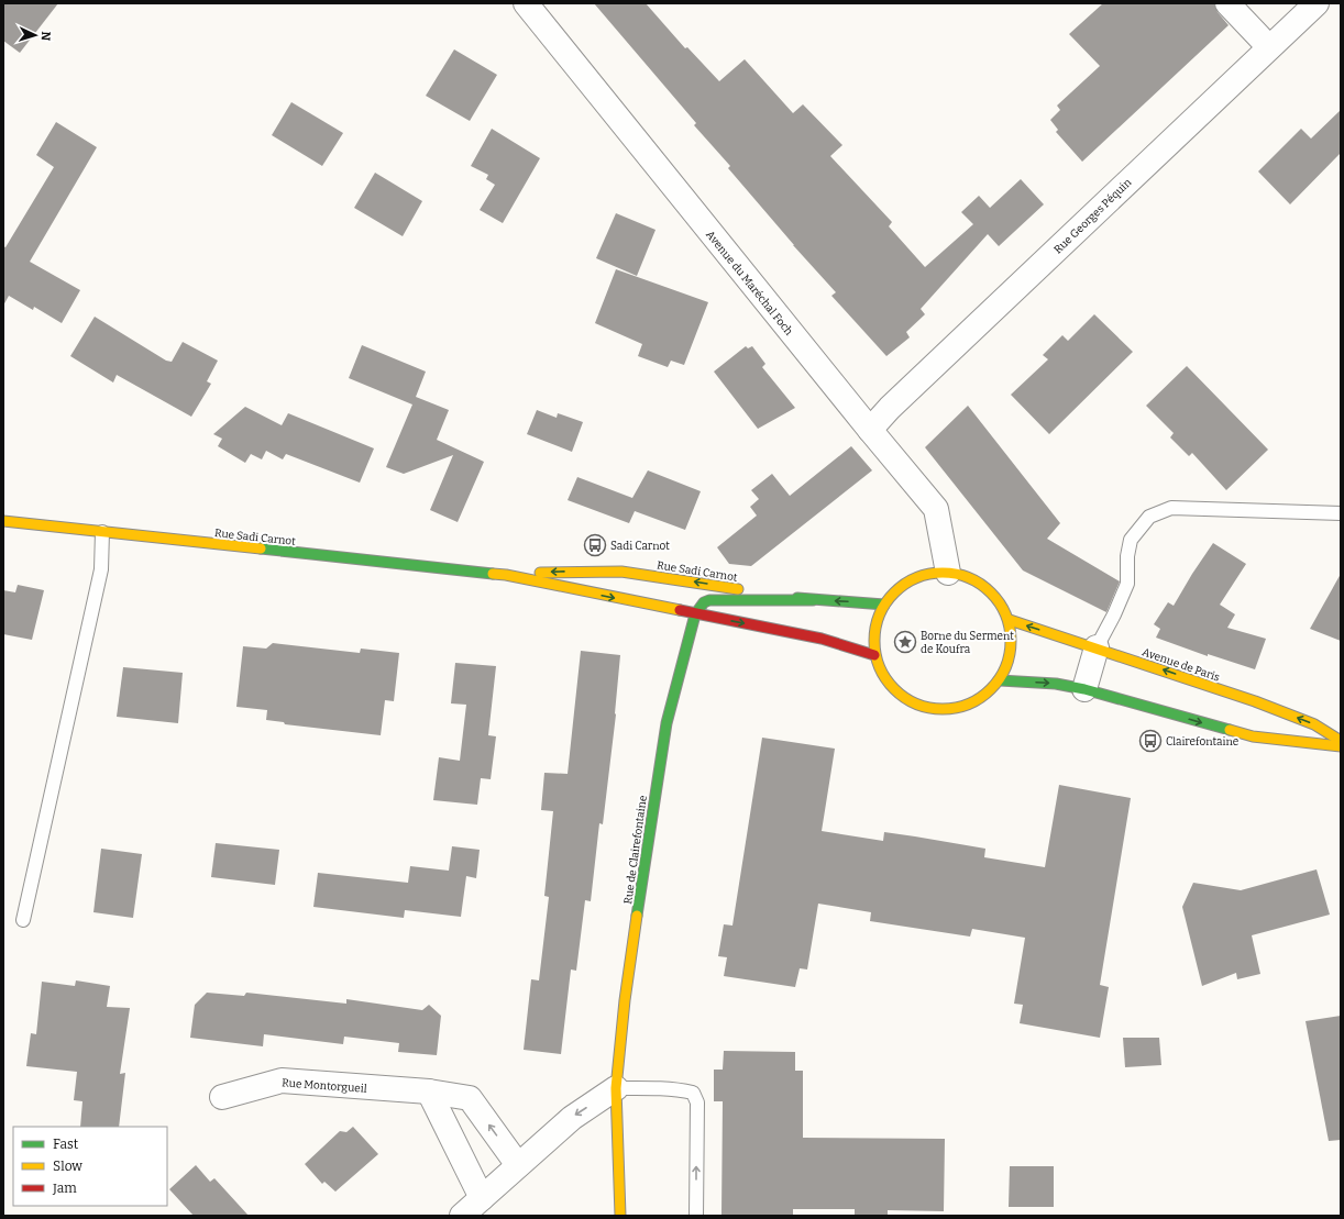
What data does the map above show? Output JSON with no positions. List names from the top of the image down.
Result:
{
  "streets": {
    "main road": ["Rue Sadi Carnot", "Avenue de Paris", "Rue de Clairefontaine"],
    "street": ["Rue Georges Péquin", "Avenue du Maréchal Foch", "Rue Montorgueil"]
  },
  "crossings": [
    ["Rue Georges Péquin", "Avenue du Maréchal Foch"],
    ["Avenue du Maréchal Foch", "Rue Sadi Carnot"],
    ["Avenue du Maréchal Foch", "Avenue de Paris"],
    ["Rue Sadi Carnot", "Avenue de Paris"],
    ["Rue Sadi Carnot", "Rue de Clairefontaine"]
  ],
  "places": {
    "bus stop": ["Sadi Carnot", "Clairefontaine"],
    "place": ["Borne du Serment de Koufra"]
  },
  "legend": ["Fast", "Slow", "Jam"],
  "north": "right"
}
